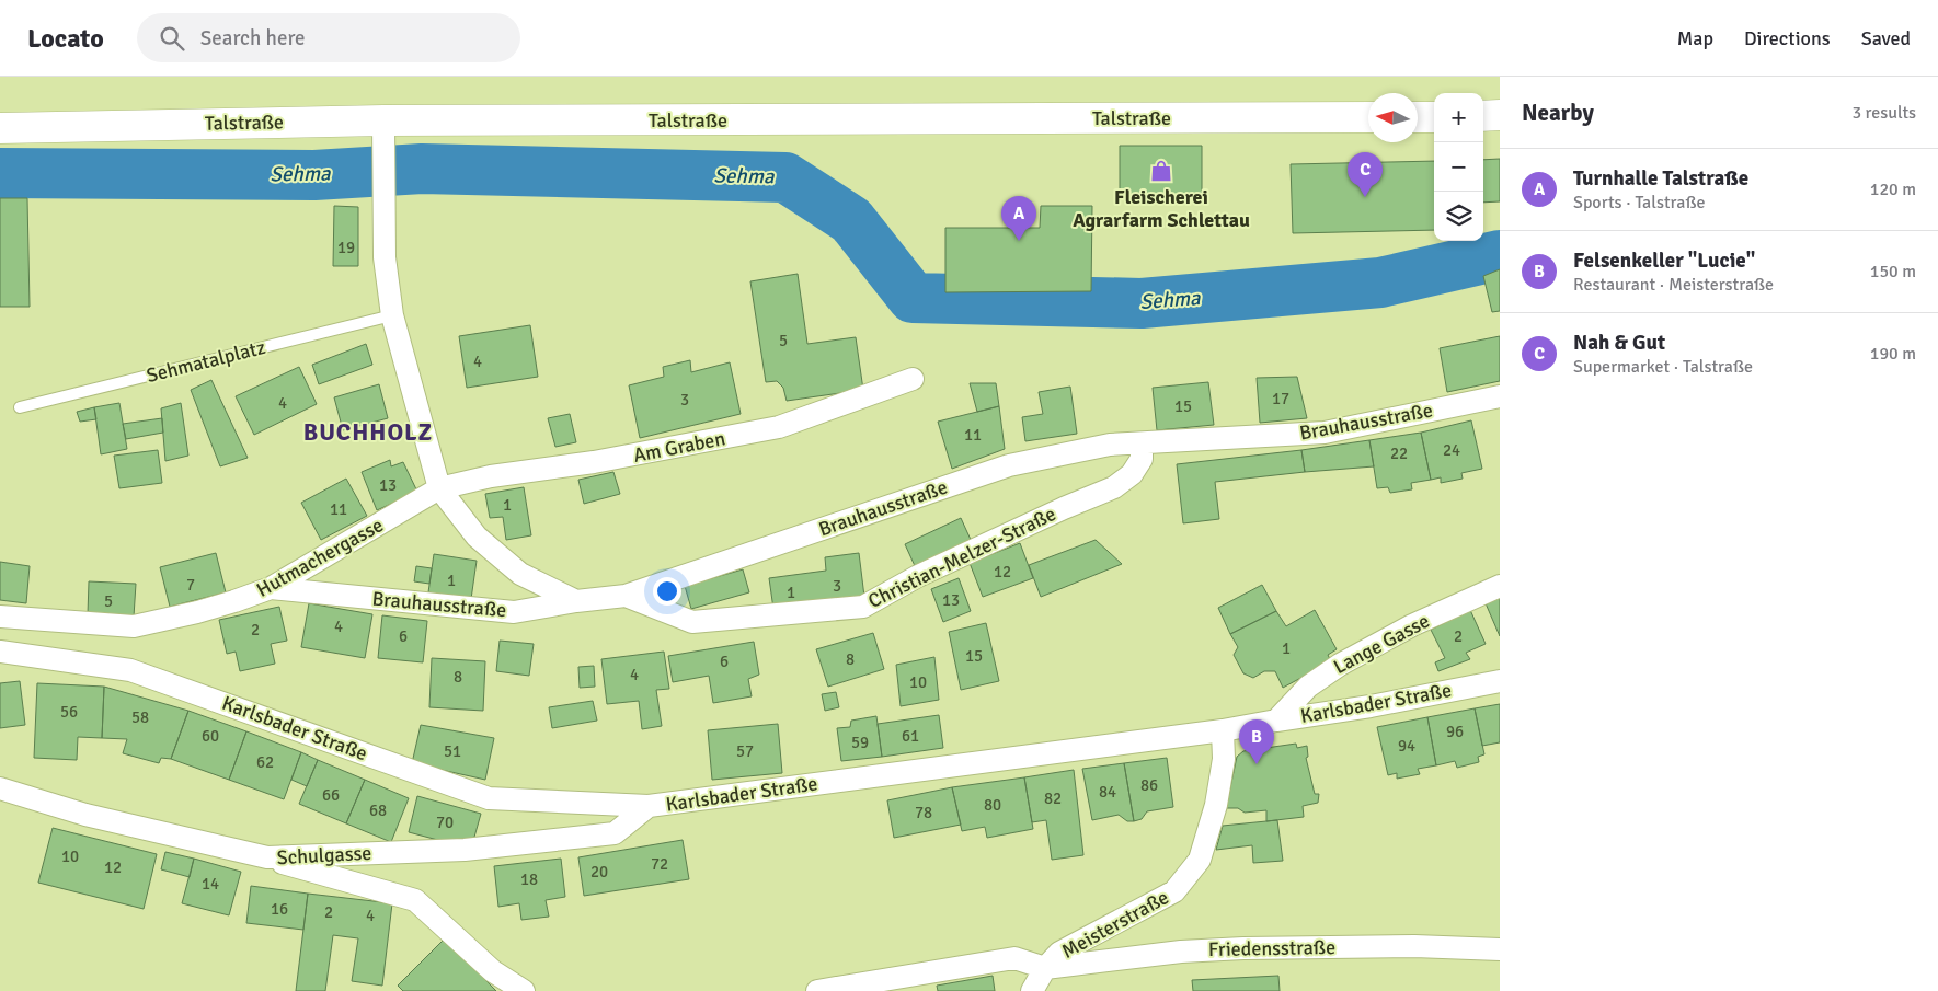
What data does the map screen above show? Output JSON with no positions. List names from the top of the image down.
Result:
{
  "streets": {
    "main road": ["Talstraße"],
    "street": [
      "Brauhausstraße",
      "Am Graben",
      "Hutmachergasse",
      "Christian-Melzer-Straße",
      "Lange Gasse",
      "Karlsbader Straße",
      "Schulgasse",
      "Meisterstraße",
      "Friedensstraße"
    ],
    "lane": ["Sehmatalplatz"]
  },
  "crossings": [
    ["Brauhausstraße", "Hutmachergasse"],
    ["Brauhausstraße", "Christian-Melzer-Straße"],
    ["Am Graben", "Hutmachergasse"],
    ["Lange Gasse", "Karlsbader Straße"],
    ["Karlsbader Straße", "Schulgasse"],
    ["Karlsbader Straße", "Meisterstraße"],
    ["Meisterstraße", "Friedensstraße"]
  ],
  "districts": ["BUCHHOLZ"],
  "water": ["Sehma"],
  "places": {
    "shop": ["Fleischerei Agrarfarm Schlettau"]
  },
  "house_numbers": [
    "19",
    "5",
    "4",
    "17",
    "3",
    "4",
    "15",
    "11",
    "24",
    "22",
    "13",
    "1",
    "11",
    "12",
    "1",
    "7",
    "3",
    "1",
    "13",
    "5",
    "4",
    "2",
    "6",
    "2",
    "1",
    "15",
    "8",
    "6",
    "4",
    "8",
    "10",
    "56",
    "58",
    "96",
    "60",
    "61",
    "59",
    "94",
    "51",
    "57",
    "62",
    "86",
    "84",
    "66",
    "82",
    "80",
    "68",
    "78",
    "70",
    "10",
    "72",
    "12",
    "20",
    "18",
    "14",
    "16",
    "2",
    "4"
  ],
  "north": "left",
  "page": {
    "header": "Locato",
    "search": "Search here",
    "nav": ["Map", "Directions", "Saved"],
    "heading": ["Nearby", "3 results"],
    "map_buttons": ["+", "−"],
    "list": [
      {
        "mark": "A",
        "name": "Turnhalle Talstraße",
        "note": "Sports · Talstraße",
        "value": "120 m"
      },
      {
        "mark": "B",
        "name": "Felsenkeller \"Lucie\"",
        "note": "Restaurant · Meisterstraße",
        "value": "150 m"
      },
      {
        "mark": "C",
        "name": "Nah & Gut",
        "note": "Supermarket · Talstraße",
        "value": "190 m"
      }
    ],
    "pins": ["C", "A", "B"]
  }
}
